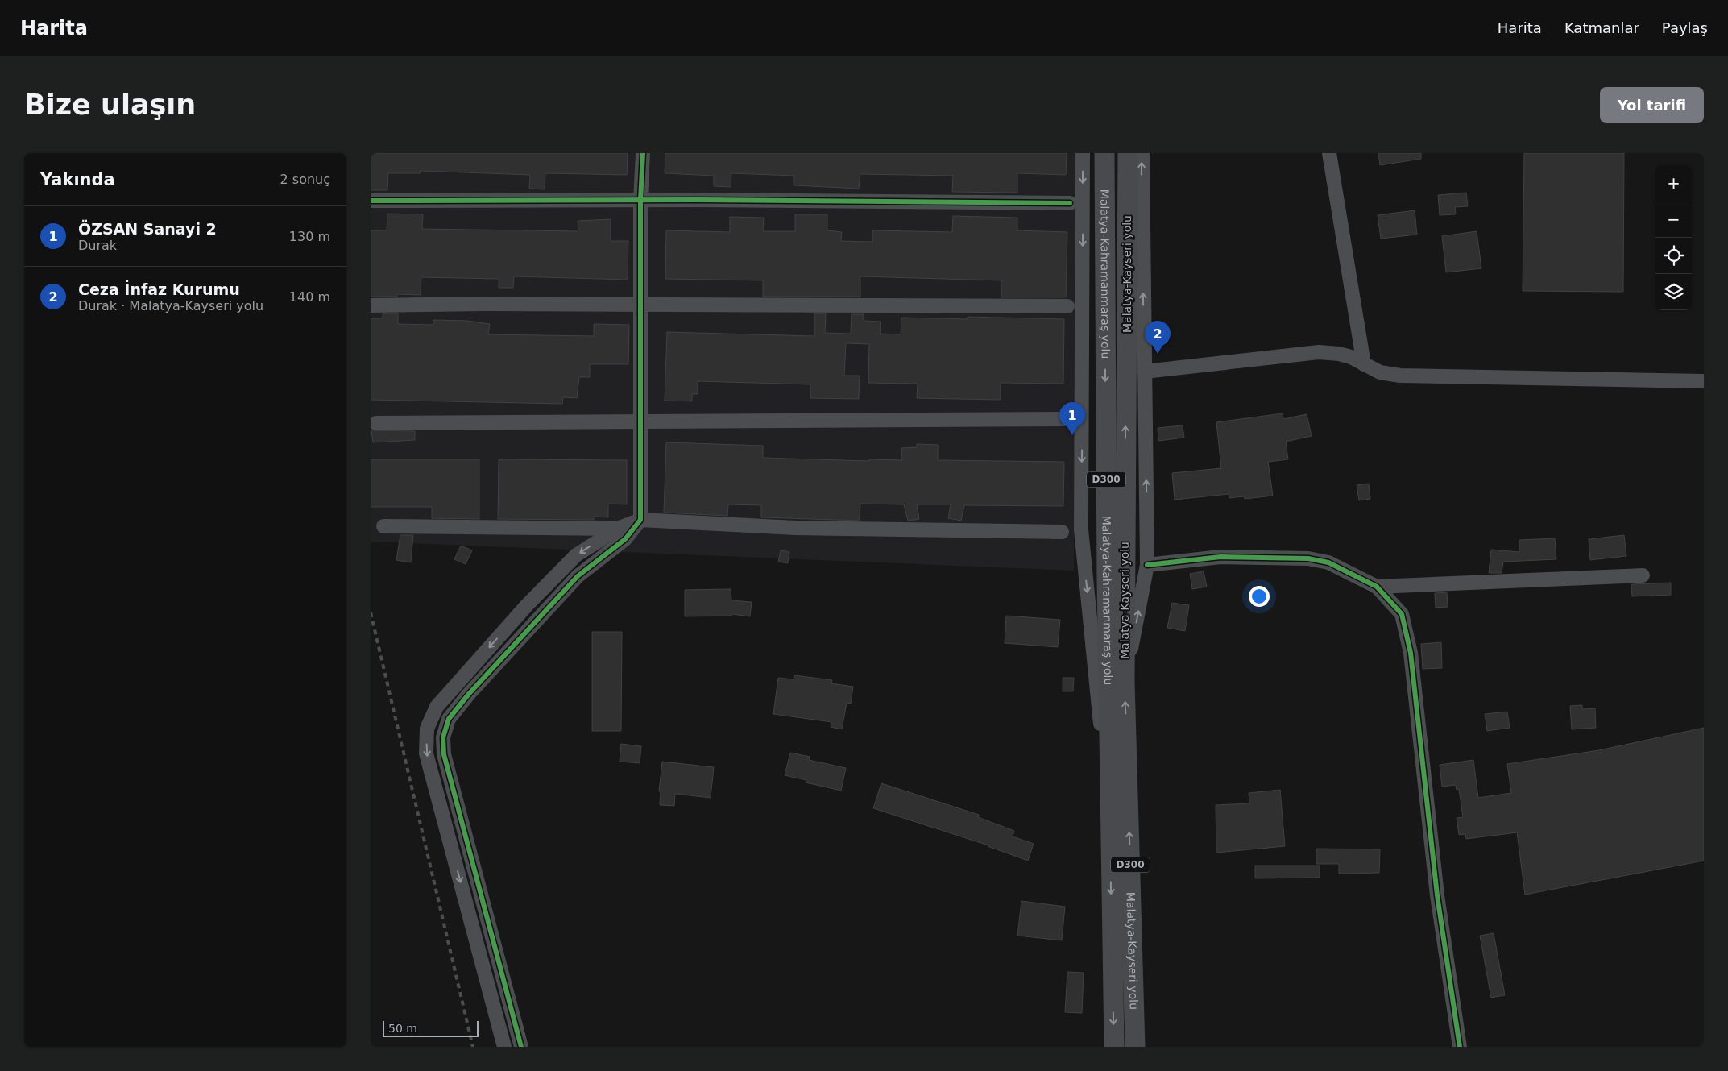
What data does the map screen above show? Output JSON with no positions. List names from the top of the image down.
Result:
{
  "streets": {
    "highway": ["Malatya-Kahramanmaraş yolu", "Malatya-Kayseri yolu", "D300"]
  },
  "one_way": ["Malatya-Kahramanmaraş yolu", "Malatya-Kayseri yolu"],
  "scale_bar": "50 m",
  "page": {
    "header": "Harita",
    "nav": ["Harita", "Katmanlar", "Paylaş"],
    "buttons": "Yol tarifi",
    "title": "Bize ulaşın",
    "heading": ["Yakında", "2 sonuç"],
    "map_buttons": ["+", "−"],
    "list": [
      {
        "mark": "1",
        "name": "ÖZSAN Sanayi 2",
        "note": "Durak",
        "value": "130 m"
      },
      {
        "mark": "2",
        "name": "Ceza İnfaz Kurumu",
        "note": "Durak · Malatya-Kayseri yolu",
        "value": "140 m"
      }
    ],
    "pins": ["2", "1"],
    "scale": "50 m"
  }
}
